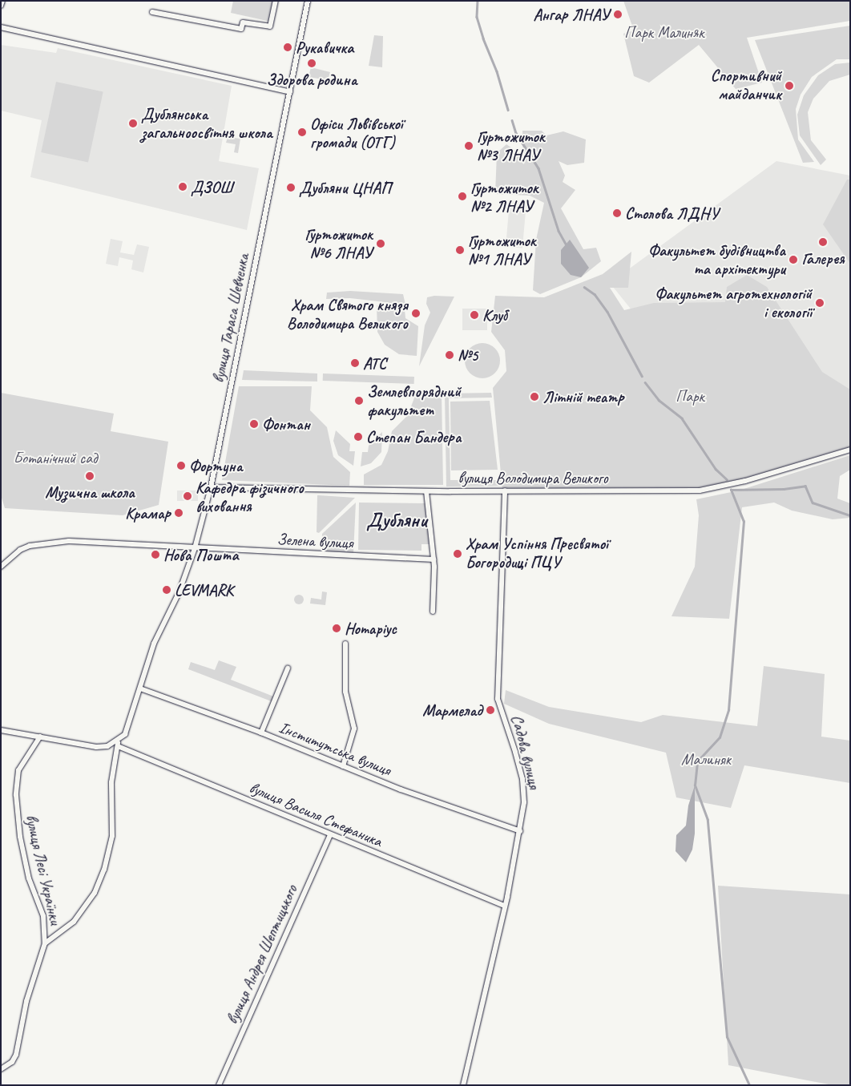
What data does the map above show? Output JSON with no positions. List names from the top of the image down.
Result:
{
  "streets": {
    "street": [
      "вулиця Тараса Шевченка",
      "вулиця Володимира Великого",
      "Зелена вулиця",
      "Інститутська вулиця",
      "Садова вулиця",
      "вулиця Василя Стефаника",
      "вулиця Лесі Українки",
      "вулиця Андрея Шептицького"
    ]
  },
  "crossings": [
    ["вулиця Тараса Шевченка", "вулиця Володимира Великого"],
    ["вулиця Тараса Шевченка", "Зелена вулиця"],
    ["вулиця Тараса Шевченка", "Інститутська вулиця"],
    ["вулиця Тараса Шевченка", "вулиця Василя Стефаника"],
    ["вулиця Тараса Шевченка", "вулиця Лесі Українки"],
    ["вулиця Володимира Великого", "Садова вулиця"],
    ["Інститутська вулиця", "Садова вулиця"],
    ["Садова вулиця", "вулиця Василя Стефаника"],
    ["вулиця Василя Стефаника", "вулиця Андрея Шептицького"]
  ],
  "districts": ["Дубляни"],
  "parks": [
    "Парк Малиняк",
    "Парк",
    "Ботанічний сад",
    "Малиняк"
  ],
  "places": [
    "Ангар ЛНАУ",
    "Рукавичка",
    "Здорова родина",
    "Спортивний майданчик",
    "Дублянська загальноосвітня школа",
    "Офіси Львівської громади (ОТГ)",
    "Гуртожиток №3 ЛНАУ",
    "ДЗОШ",
    "Дубляни ЦНАП",
    "Гуртожиток №2 ЛНАУ",
    "Столова ЛДНУ",
    "Галерея",
    "Гуртожиток №6 ЛНАУ",
    "Гуртожиток №1 ЛНАУ",
    "Факультет будівництва та архітектури",
    "Факультет агротехнологій і екології",
    "Храм Святого князя Володимира Великого",
    "Клуб",
    "№5",
    "АТС",
    "Літній театр",
    "Землевпорядний факультет",
    "Фонтан",
    "Степан Бандера",
    "Фортуна",
    "Музична школа",
    "Кафедра фізичного виховання",
    "Крамар",
    "Храм Успіння Пресвятої Богородиці ПЦУ",
    "Нова Пошта",
    "LEVMARK",
    "Нотаріус",
    "Мармелад"
  ]
}
